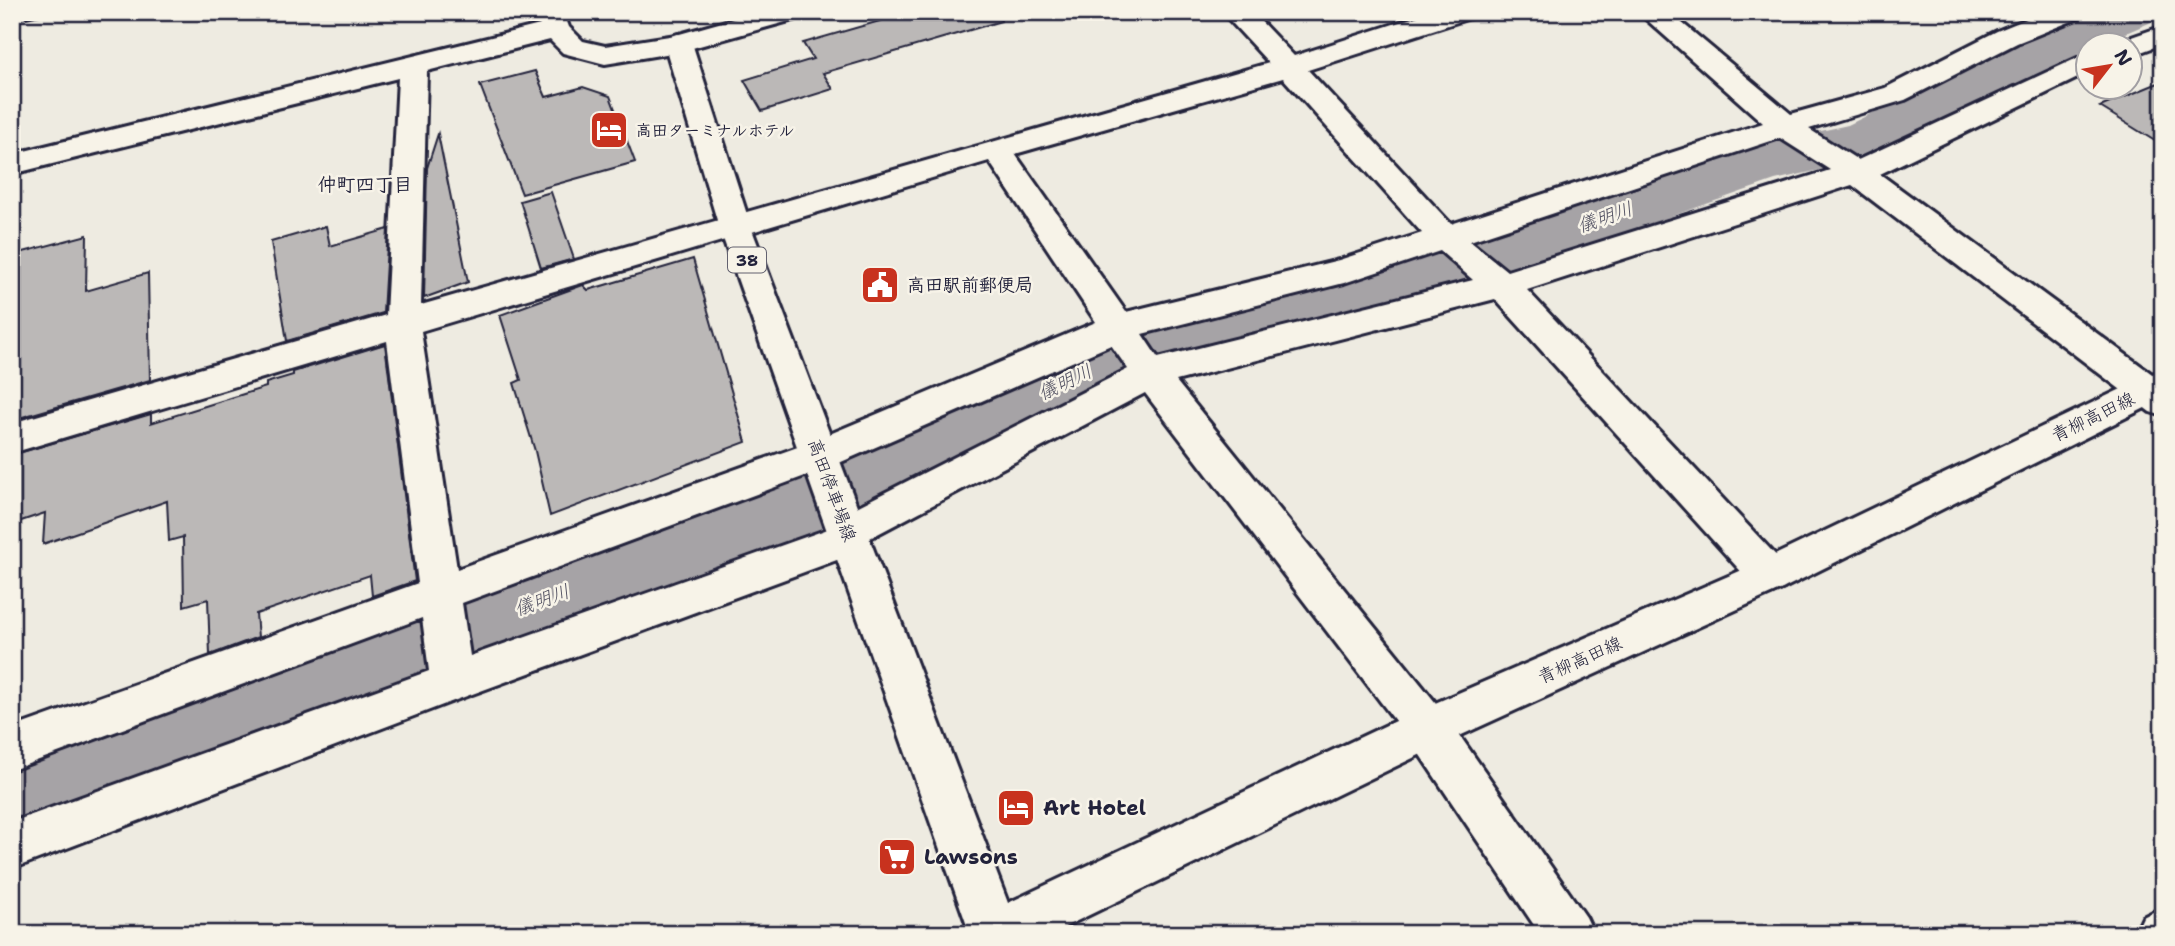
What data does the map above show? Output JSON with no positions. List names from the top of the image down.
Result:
{
  "streets": {
    "street": ["38", "青柳高田線", "高田停車場線"]
  },
  "crossings": [
    ["青柳高田線", "高田停車場線"]
  ],
  "districts": ["仲町四丁目"],
  "water": ["儀明川"],
  "places": {
    "hotel": ["高田ターミナルホテル", "Art Hotel"],
    "public building": ["高田駅前郵便局"],
    "supermarket": ["Lawsons"]
  },
  "north": "top right"
}
